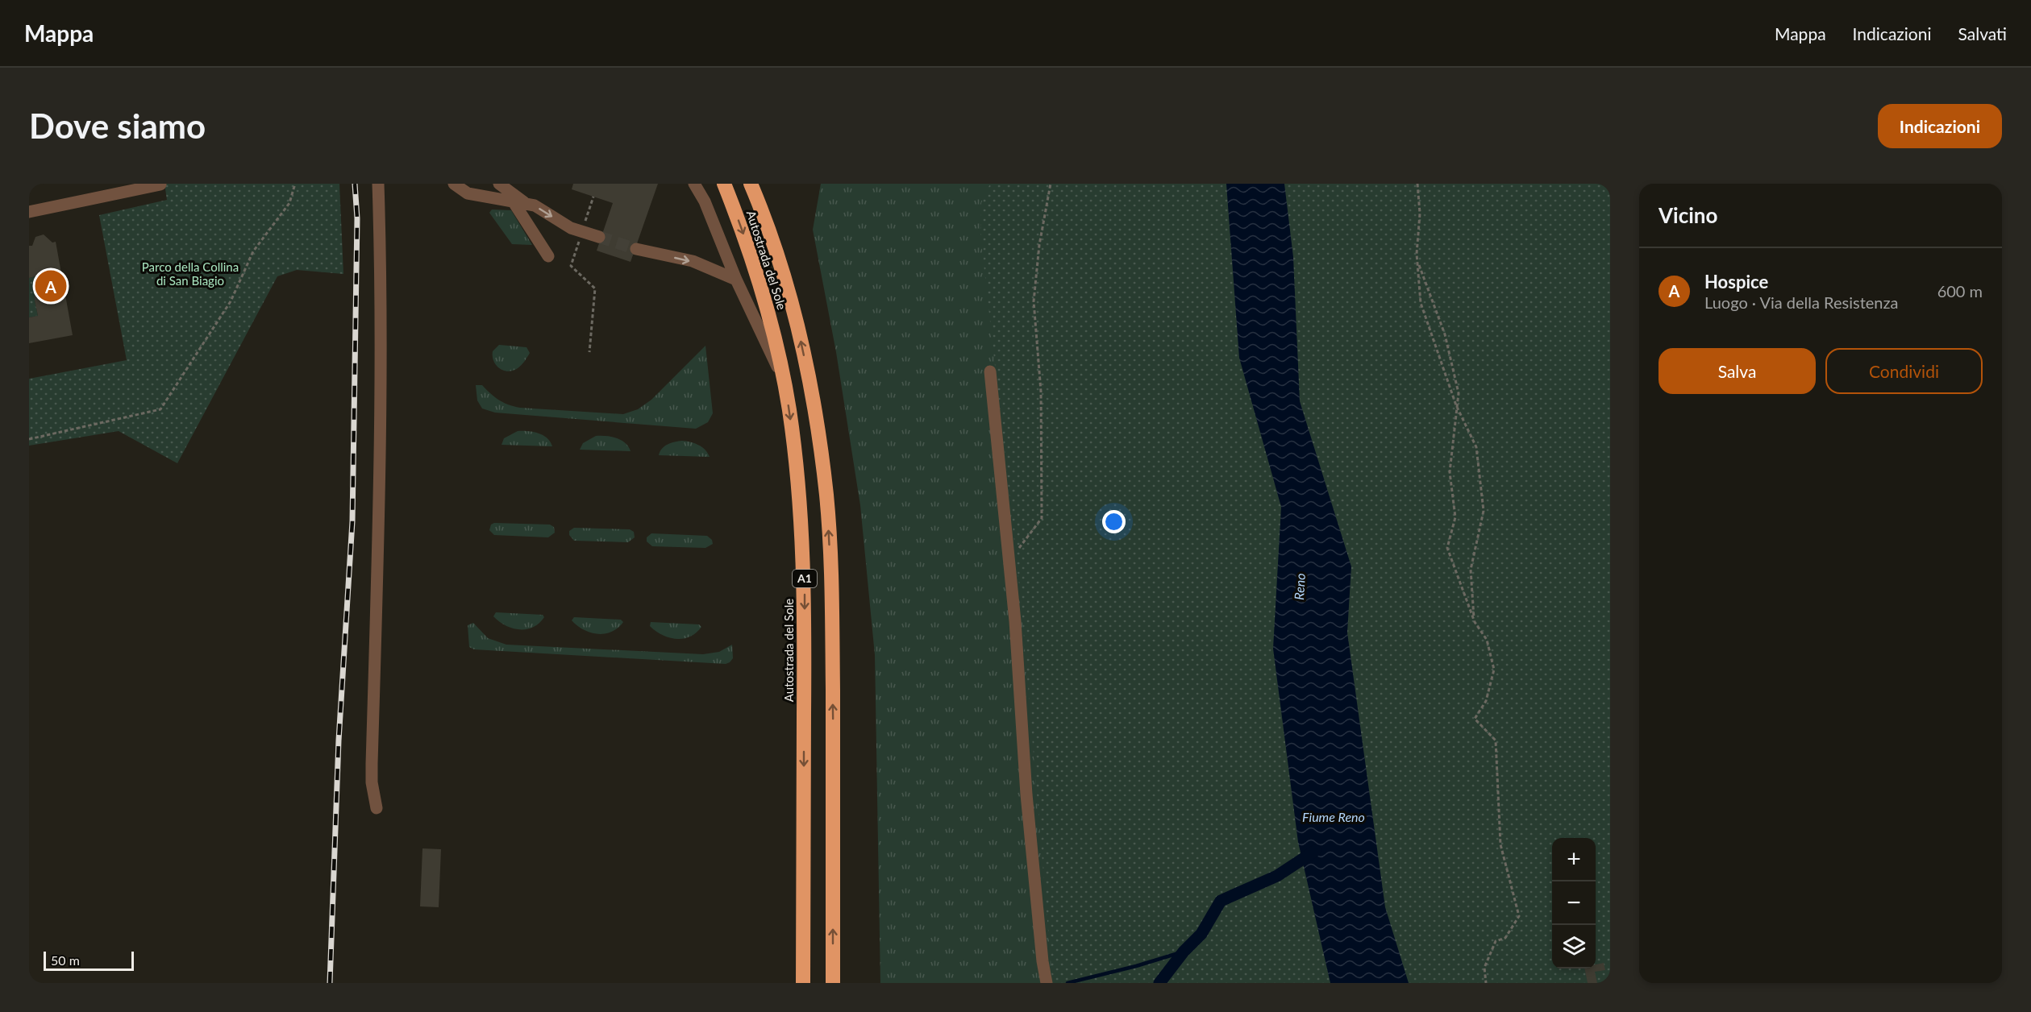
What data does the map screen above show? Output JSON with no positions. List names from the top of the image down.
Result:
{
  "streets": {
    "highway": ["Autostrada del Sole", "A1"]
  },
  "water": ["Reno", "Fiume Reno"],
  "parks": ["Parco della Collina di San Biagio"],
  "scale_bar": "50 m",
  "page": {
    "header": "Mappa",
    "nav": ["Mappa", "Indicazioni", "Salvati"],
    "buttons": [
      "Indicazioni",
      ["Salva", "Condividi"]
    ],
    "title": "Dove siamo",
    "heading": "Vicino",
    "list": [
      {
        "mark": "A",
        "name": "Hospice",
        "note": "Luogo · Via della Resistenza",
        "value": "600 m"
      }
    ],
    "pins": "A",
    "map_buttons": ["+", "−"],
    "scale": "50 m"
  }
}
